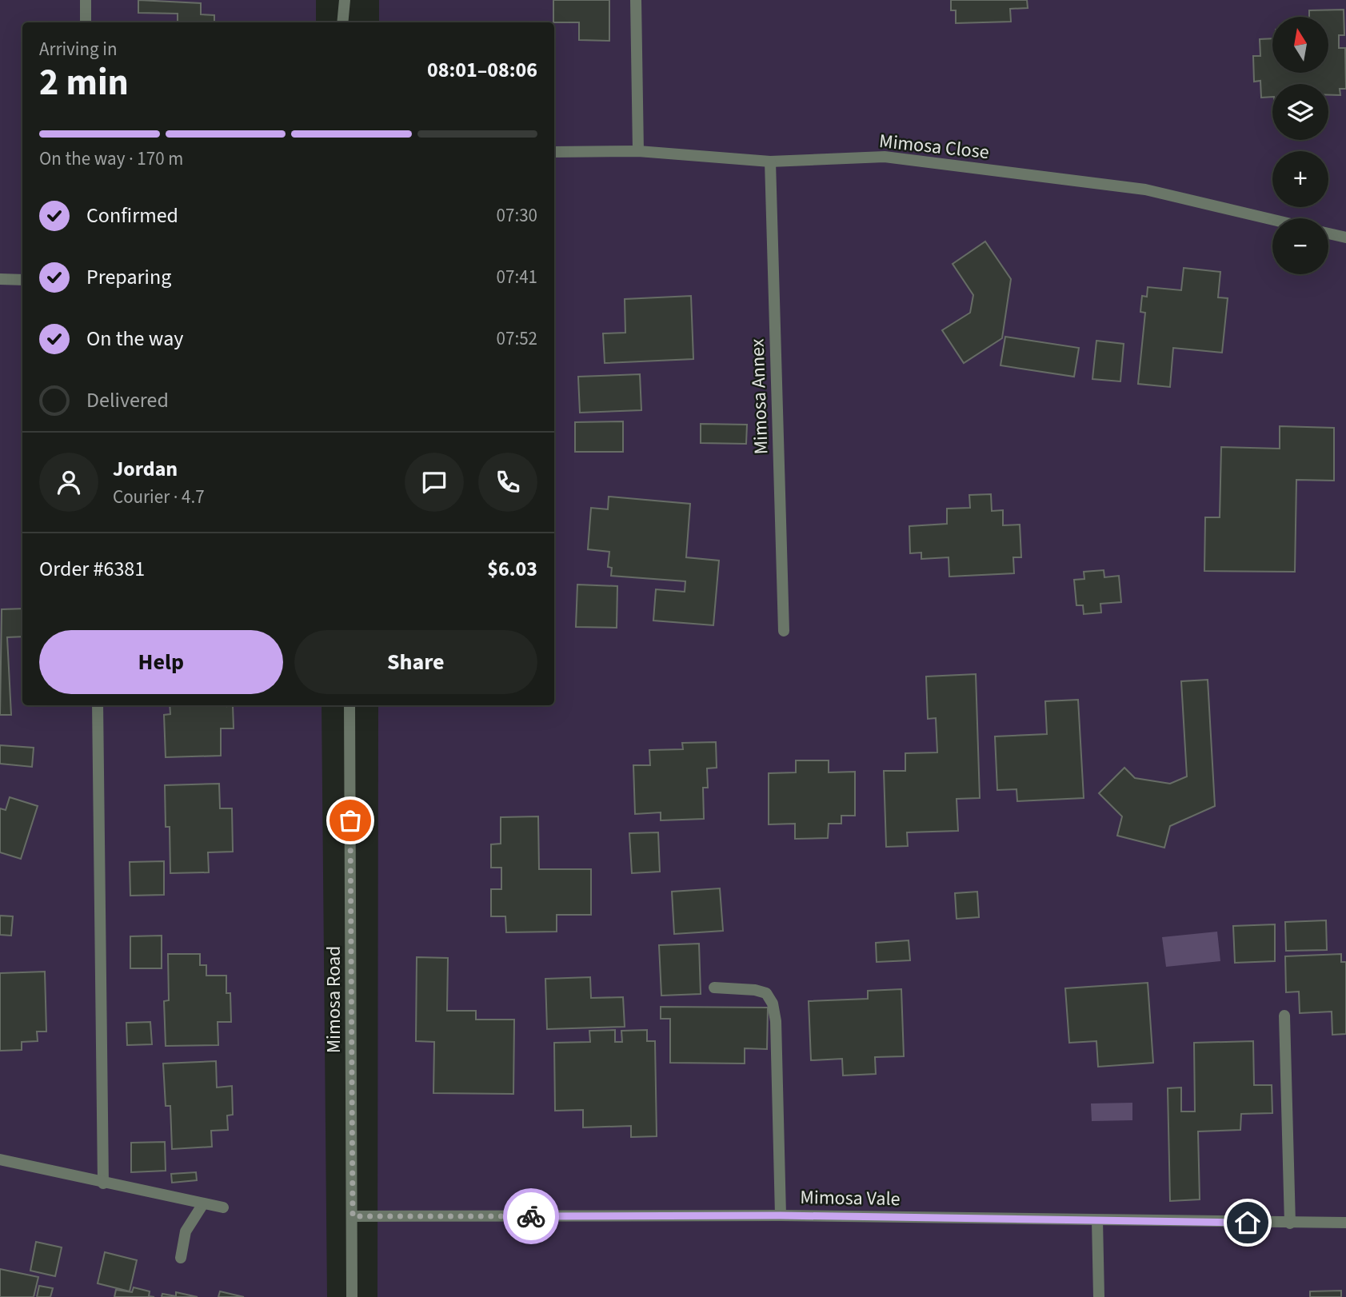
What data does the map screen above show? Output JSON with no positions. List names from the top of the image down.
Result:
{
  "streets": {
    "street": [
      "Mimosa Close",
      "Mimosa Annex",
      "Mimosa Road",
      "Mimosa Vale"
    ]
  },
  "crossings": [
    ["Mimosa Close", "Mimosa Annex"],
    ["Mimosa Road", "Mimosa Vale"]
  ],
  "north": "top",
  "page": {
    "map_buttons": ["+", "−"],
    "heading": ["2 min", "Arriving in", "08:01–08:06"],
    "panel": [
      "Jordan",
      "Courier · 4.7",
      "Order #6381",
      "$6.03"
    ],
    "bar": "On the way · 170 m",
    "list": [
      ["Confirmed", "07:30"],
      ["Preparing", "07:41"],
      ["On the way", "07:52"],
      "Delivered"
    ],
    "buttons": ["Help", "Share"]
  }
}
